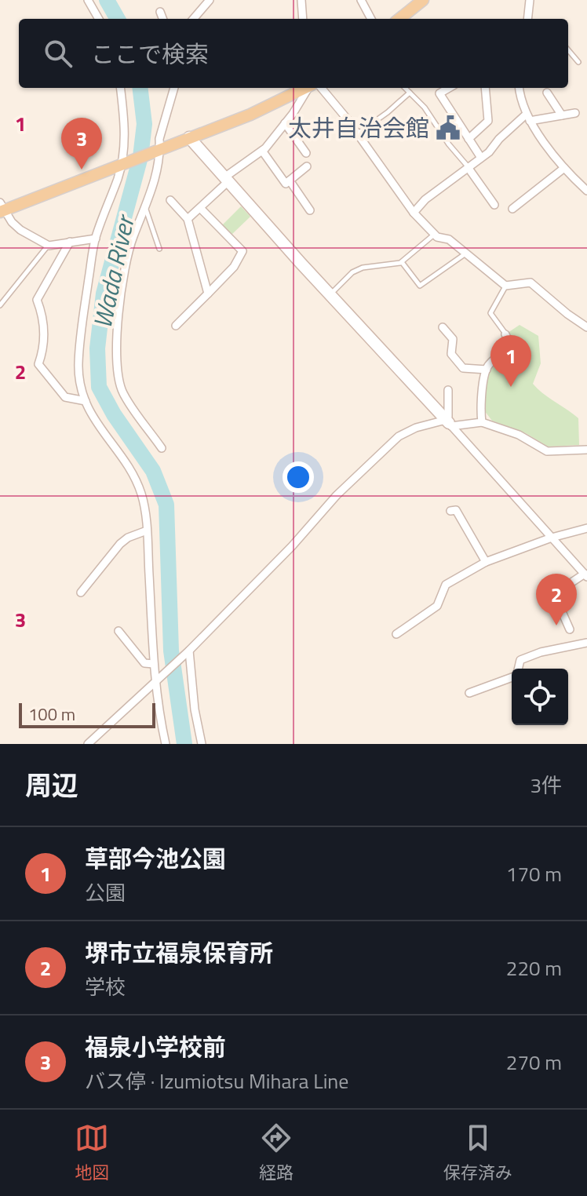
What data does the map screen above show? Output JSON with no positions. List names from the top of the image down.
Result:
{
  "water": ["Wada River"],
  "places": {
    "public building": ["太井自治会館"]
  },
  "scale_bar": "100 m",
  "page": {
    "search": "ここで検索",
    "pins": ["3", "1", "2"],
    "scale": "100 m",
    "heading": ["周辺", "3件"],
    "list": [
      {
        "mark": "1",
        "name": "草部今池公園",
        "note": "公園",
        "value": "170 m"
      },
      {
        "mark": "2",
        "name": "堺市立福泉保育所",
        "note": "学校",
        "value": "220 m"
      },
      {
        "mark": "3",
        "name": "福泉小学校前",
        "note": "バス停 · Izumiotsu Mihara Line",
        "value": "270 m"
      }
    ],
    "nav": ["地図", "経路", "保存済み"]
  },
  "grid": {
    "rows": ["1", "2", "3"]
  }
}
